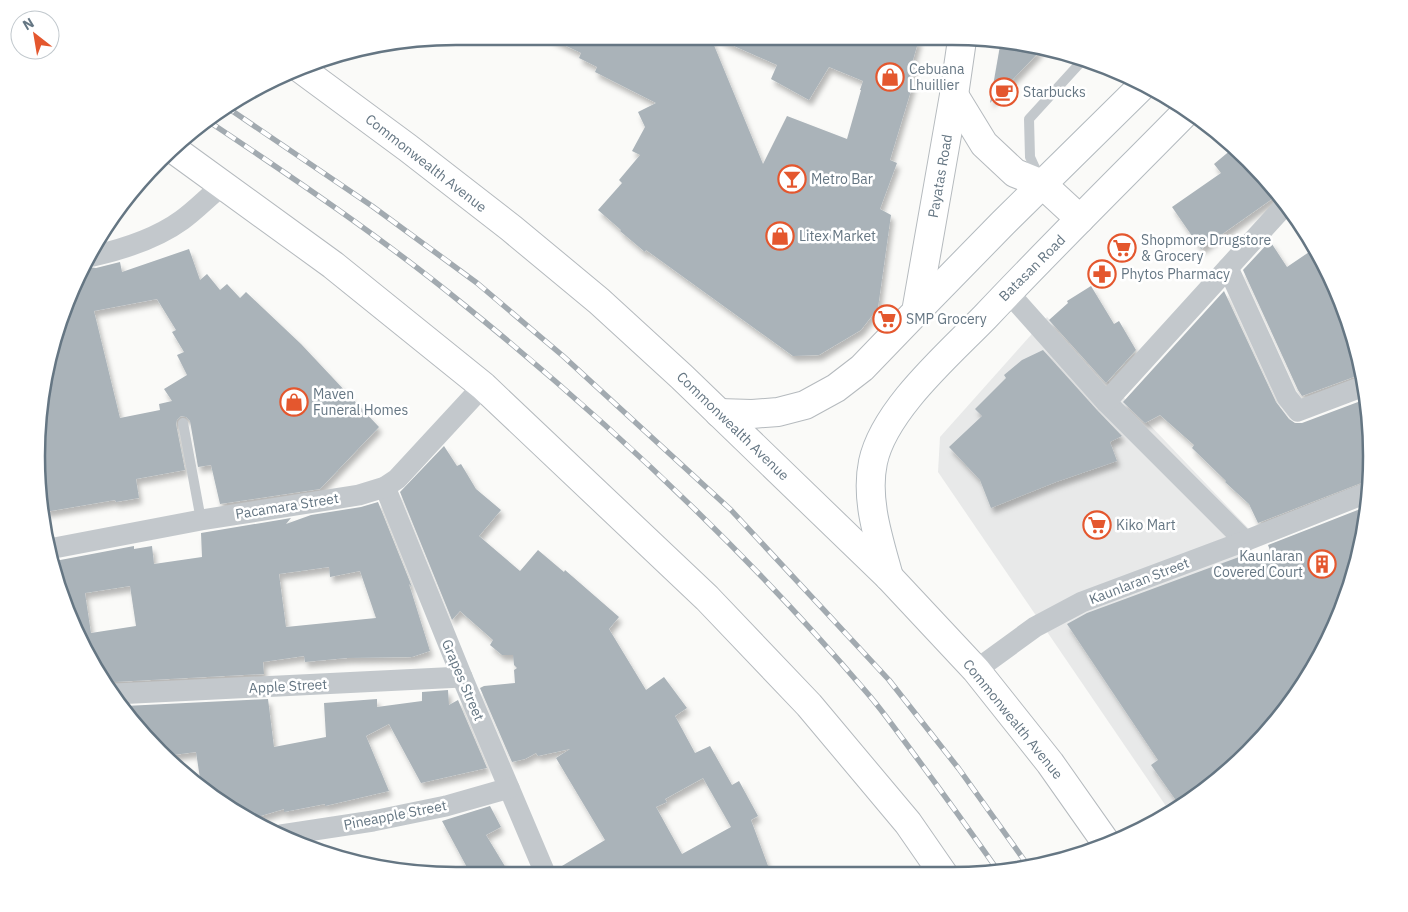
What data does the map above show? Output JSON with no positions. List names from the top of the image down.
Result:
{
  "streets": {
    "main road": ["Commonwealth Avenue", "Payatas Road", "Batasan Road"],
    "street": [
      "Pacamara Street",
      "Kaunlaran Street",
      "Grapes Street",
      "Apple Street",
      "Pineapple Street"
    ]
  },
  "crossings": [
    ["Commonwealth Avenue", "Batasan Road"],
    ["Commonwealth Avenue", "Kaunlaran Street"],
    ["Pacamara Street", "Grapes Street"],
    ["Grapes Street", "Apple Street"],
    ["Grapes Street", "Pineapple Street"]
  ],
  "places": {
    "shop": ["Cebuana Lhuillier", "Litex Market", "Maven Funeral Homes"],
    "cafe": ["Starbucks"],
    "bar": ["Metro Bar"],
    "supermarket": ["Shopmore Drugstore & Grocery", "SMP Grocery", "Kiko Mart"],
    "pharmacy": ["Phytos Pharmacy"],
    "building": ["Kaunlaran Covered Court"]
  },
  "north": "top left"
}
